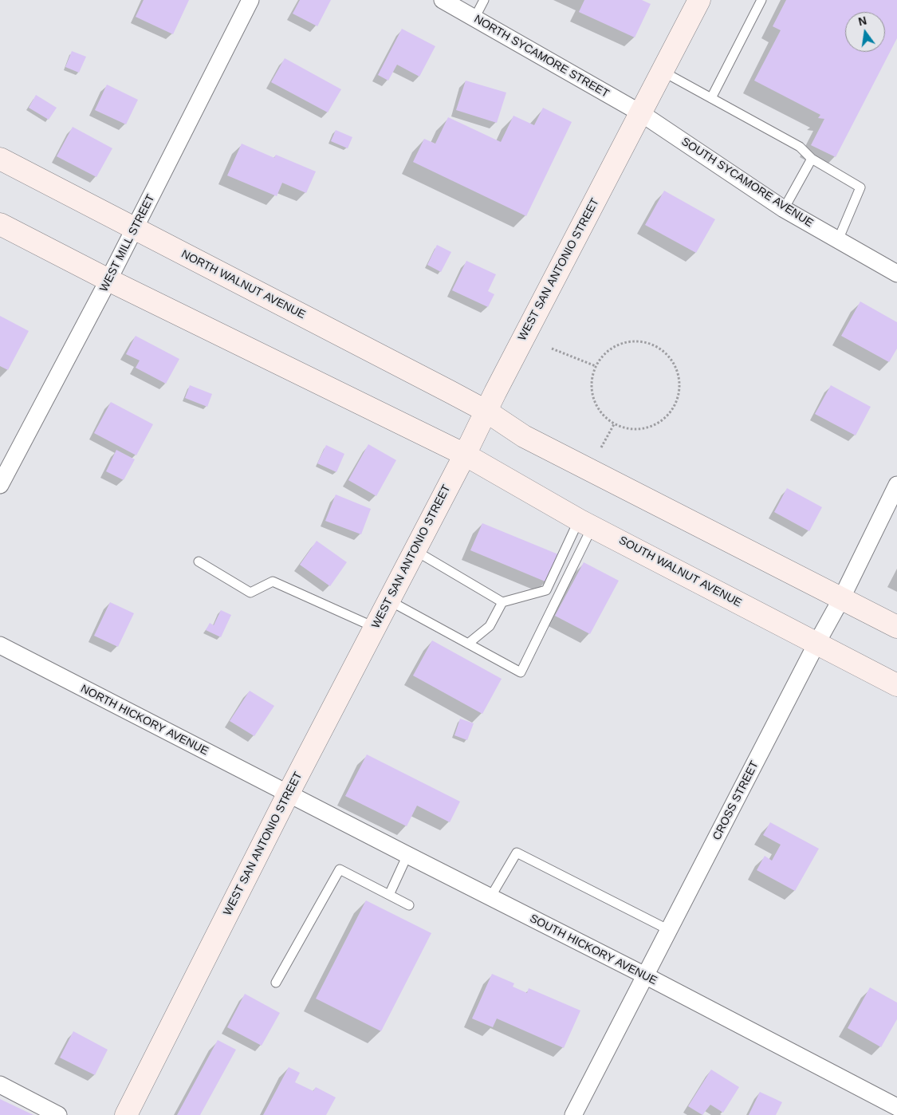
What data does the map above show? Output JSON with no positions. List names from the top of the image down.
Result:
{
  "streets": {
    "main road": ["WEST SAN ANTONIO STREET", "NORTH WALNUT AVENUE", "SOUTH WALNUT AVENUE"],
    "street": [
      "NORTH SYCAMORE STREET",
      "SOUTH SYCAMORE AVENUE",
      "WEST MILL STREET",
      "NORTH HICKORY AVENUE",
      "CROSS STREET",
      "SOUTH HICKORY AVENUE"
    ]
  },
  "crossings": [
    ["NORTH SYCAMORE STREET", "SOUTH SYCAMORE AVENUE"],
    ["NORTH SYCAMORE STREET", "WEST SAN ANTONIO STREET"],
    ["SOUTH SYCAMORE AVENUE", "WEST SAN ANTONIO STREET"],
    ["WEST MILL STREET", "NORTH WALNUT AVENUE"],
    ["WEST SAN ANTONIO STREET", "NORTH WALNUT AVENUE"],
    ["WEST SAN ANTONIO STREET", "SOUTH WALNUT AVENUE"],
    ["WEST SAN ANTONIO STREET", "NORTH HICKORY AVENUE"],
    ["WEST SAN ANTONIO STREET", "SOUTH HICKORY AVENUE"],
    ["SOUTH WALNUT AVENUE", "CROSS STREET"],
    ["NORTH HICKORY AVENUE", "SOUTH HICKORY AVENUE"],
    ["CROSS STREET", "SOUTH HICKORY AVENUE"]
  ],
  "north": "top"
}
